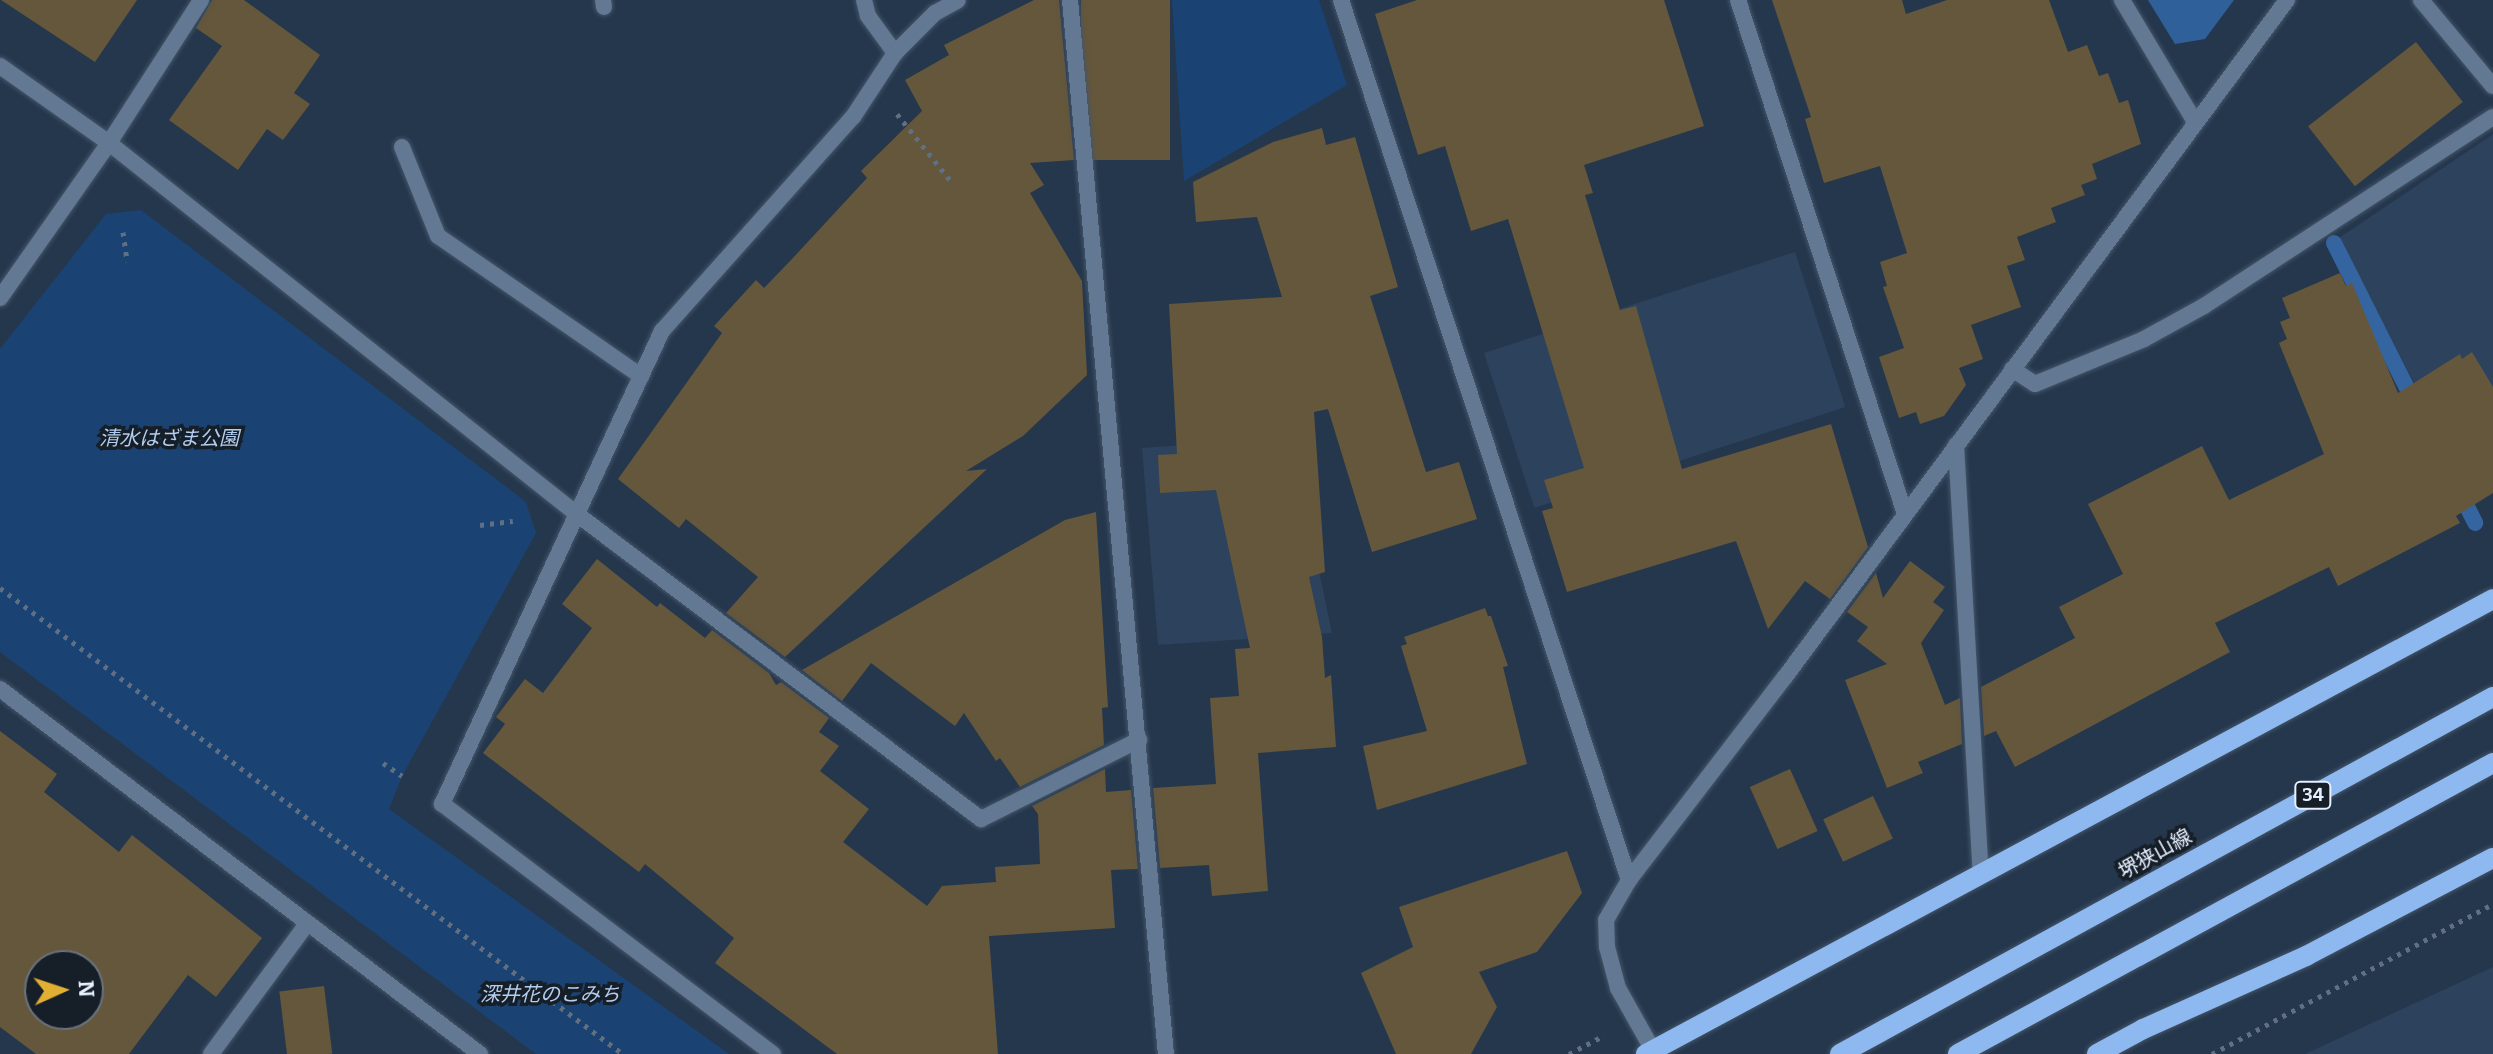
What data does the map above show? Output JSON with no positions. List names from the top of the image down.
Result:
{
  "streets": {
    "main road": ["34", "堺狭山線"]
  },
  "parks": ["清水はざま公園", "深井花のこみち"],
  "north": "right"
}
